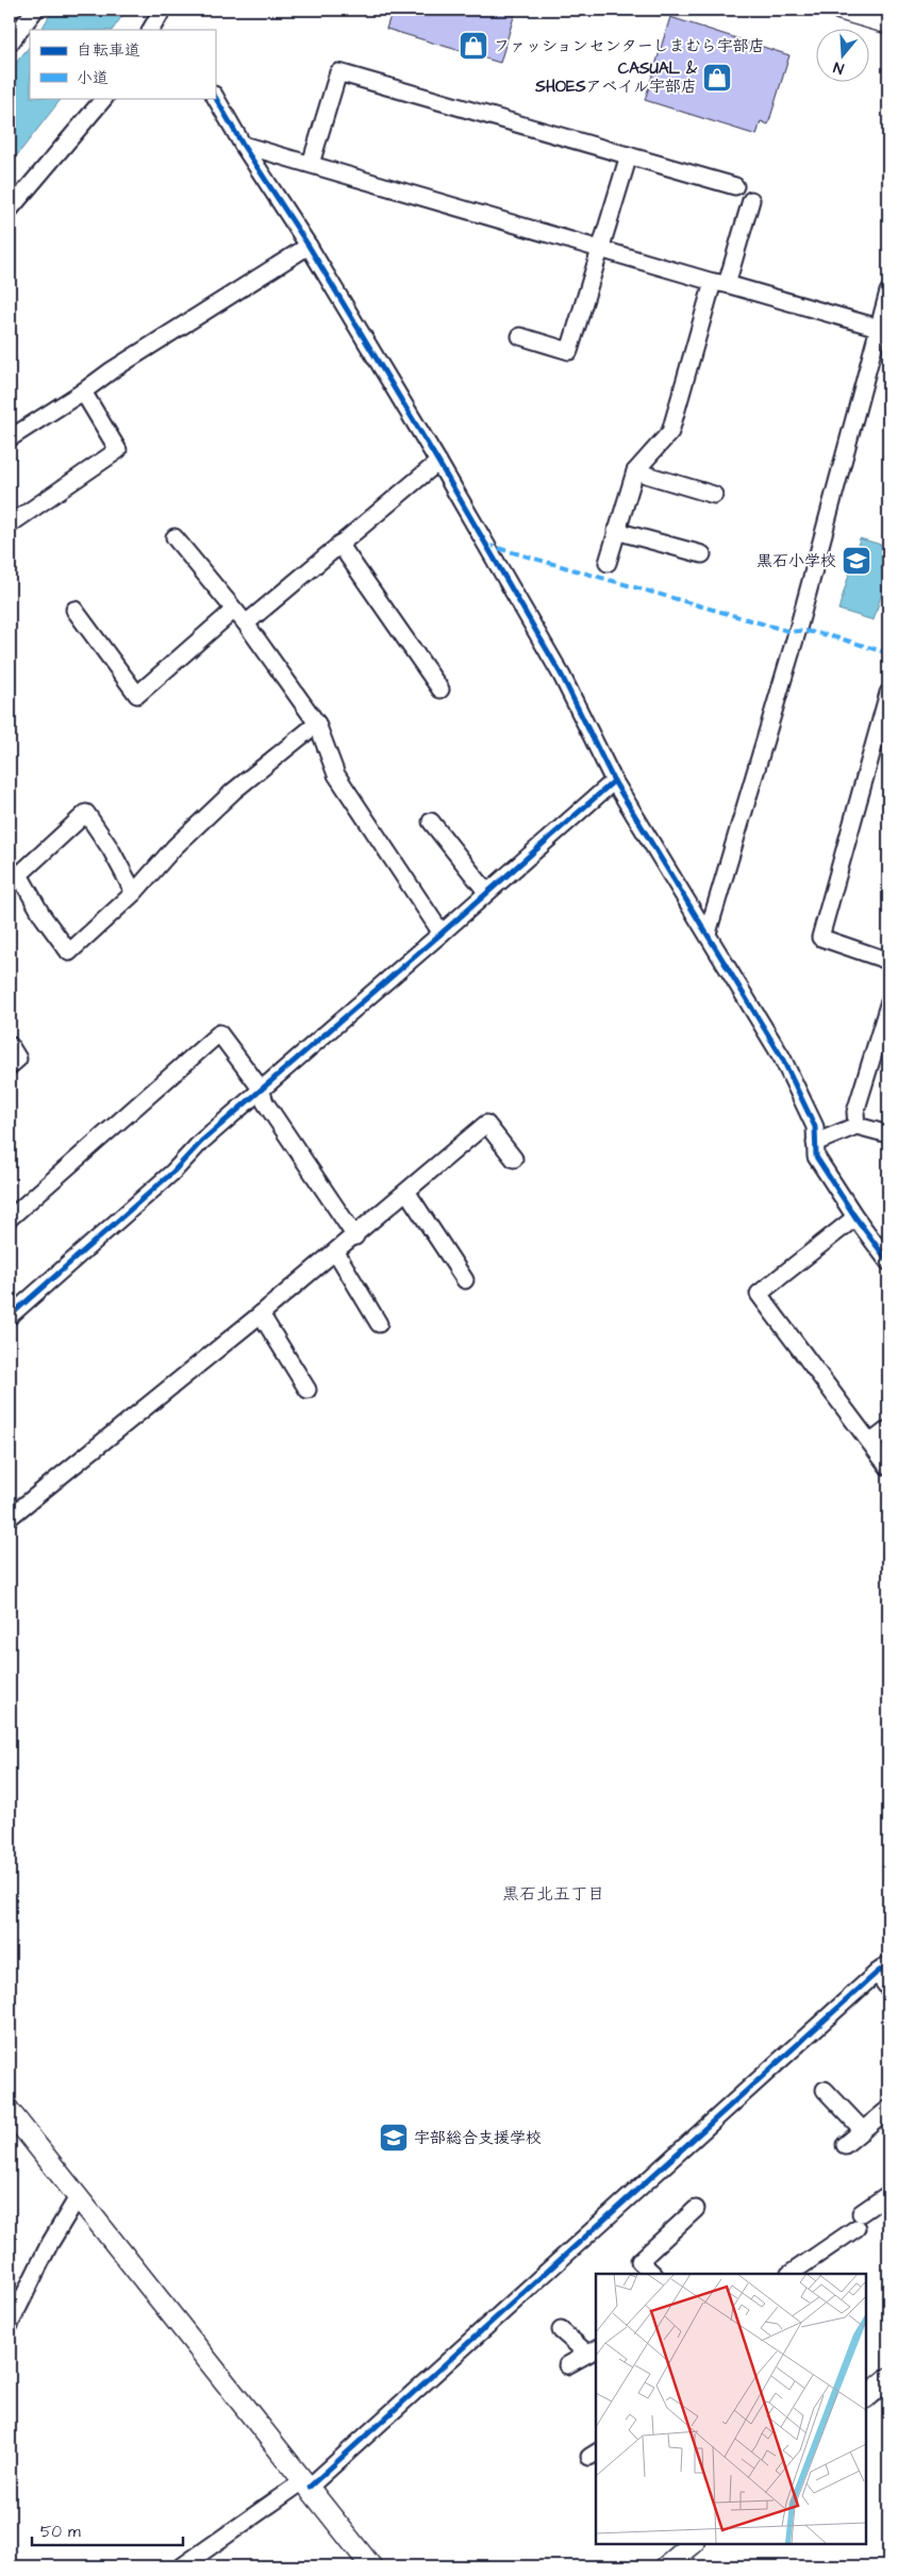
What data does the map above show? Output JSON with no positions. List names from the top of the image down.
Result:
{
  "districts": ["黒石北五丁目"],
  "places": {
    "shop": ["ファッションセンターしまむら宇部店", "CASUAL & SHOESアベイル宇部店"],
    "school or university": ["黒石小学校", "宇部総合支援学校"]
  },
  "legend": ["自転車道", "小道"],
  "scale_bar": "50 m",
  "north": "bottom"
}
